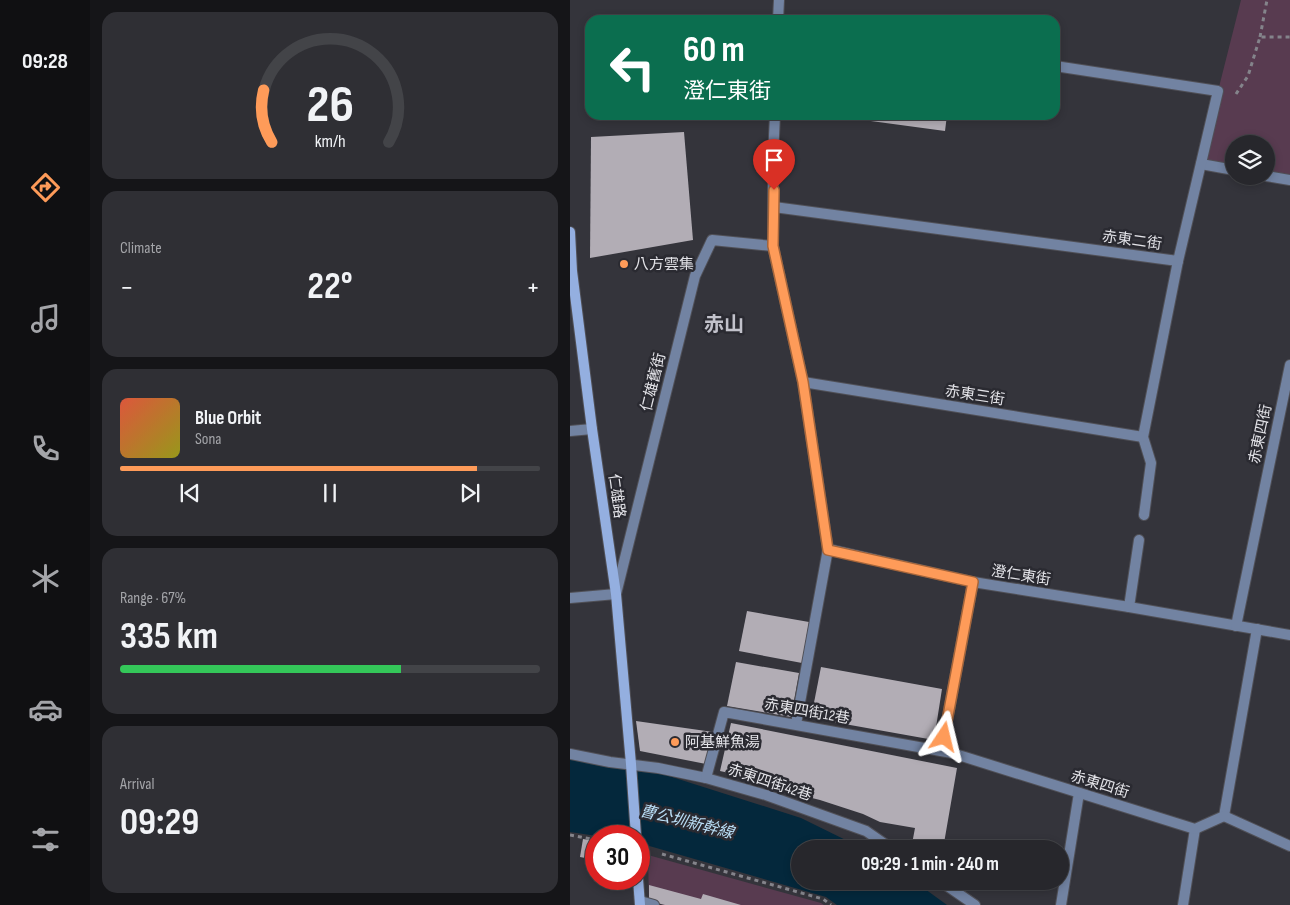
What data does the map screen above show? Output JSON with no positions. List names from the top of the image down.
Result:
{
  "streets": {
    "street": [
      "赤東二街",
      "仁雄舊街",
      "赤東三街",
      "赤東四街",
      "仁雄路",
      "澄仁東街",
      "赤東四街12巷",
      "赤東四街42巷"
    ]
  },
  "crossings": [
    ["仁雄舊街", "仁雄路"],
    ["赤東四街", "澄仁東街"],
    ["赤東四街", "赤東四街12巷"],
    ["仁雄路", "赤東四街42巷"],
    ["赤東四街12巷", "赤東四街42巷"]
  ],
  "districts": ["赤山"],
  "water": ["曹公圳新幹線"],
  "places": ["八方雲集", "阿基鮮魚湯"],
  "page": {
    "tabs": "09:28",
    "turn": ["60 m", "澄仁東街"],
    "tile": [
      "Climate",
      ["Range · 67%", "335 km"],
      ["Arrival", "09:29"]
    ],
    "heat": ["−", "22°", "+"],
    "song": ["Blue Orbit", "Sona"],
    "limit": "30",
    "trip": "09:29 · 1 min · 240 m",
    "gauge": ["26", "km/h"]
  }
}
